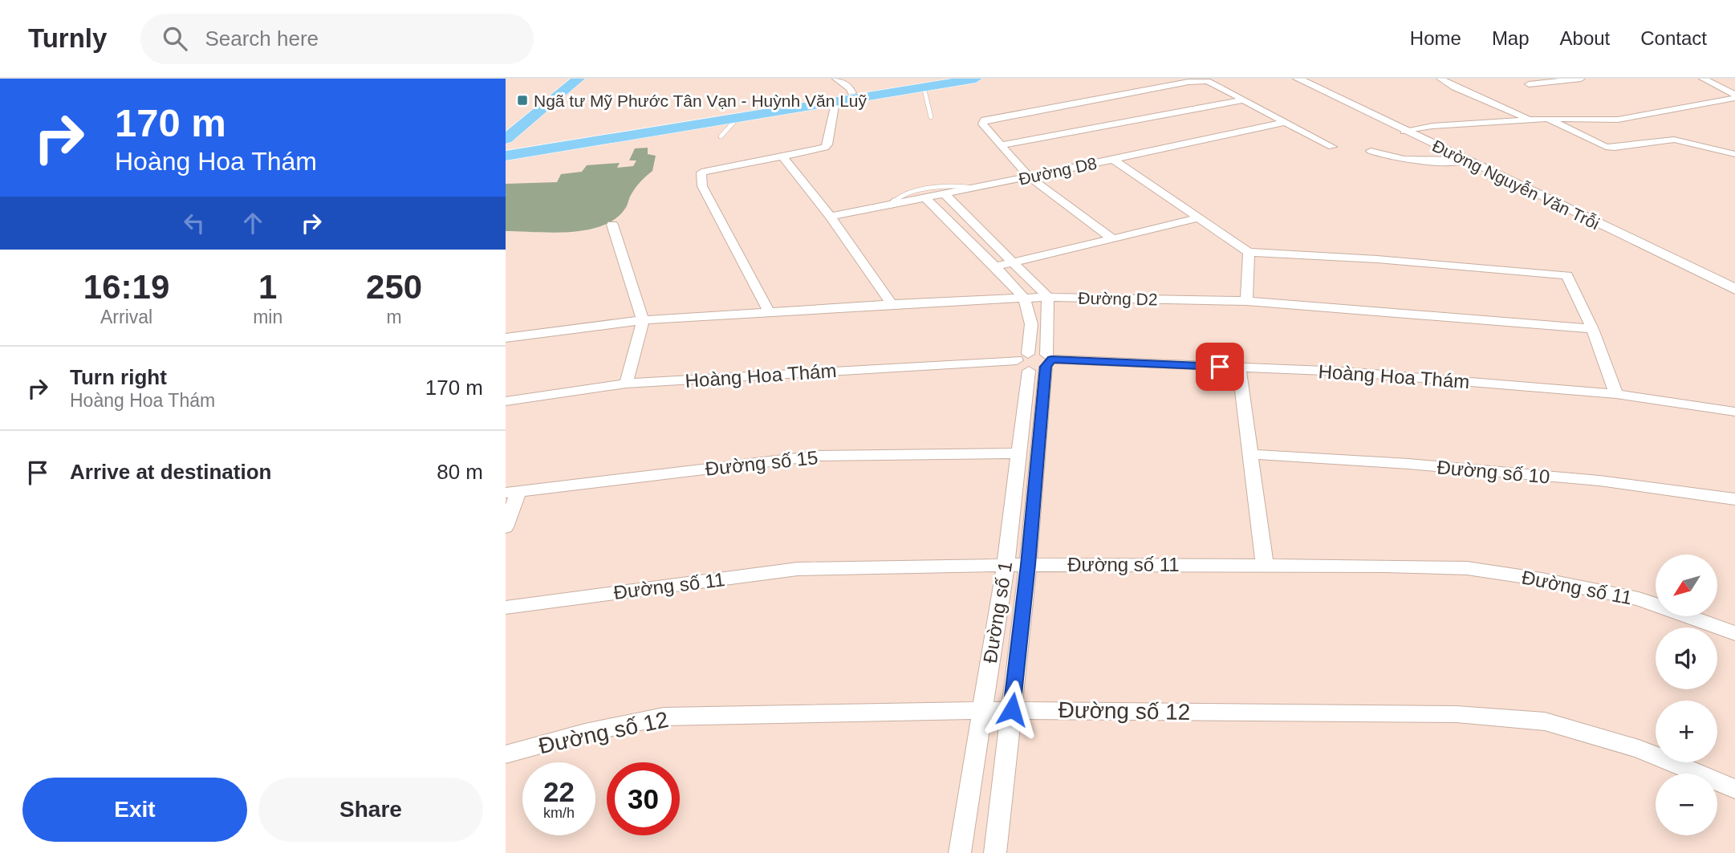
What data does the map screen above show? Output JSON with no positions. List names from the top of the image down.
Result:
{
  "streets": {
    "street": [
      "Đường D8",
      "Đường Nguyễn Văn Trỗi",
      "Đường D2",
      "Hoàng Hoa Thám",
      "Đường số 15",
      "Đường số 10",
      "Đường số 11",
      "Đường số 1",
      "Đường số 12"
    ]
  },
  "crossings": [
    ["Hoàng Hoa Thám", "Đường số 1"],
    ["Đường số 15", "Đường số 1"],
    ["Đường số 11", "Đường số 1"],
    ["Đường số 1", "Đường số 12"]
  ],
  "places": {
    "transit": ["Ngã tư Mỹ Phước Tân Vạn - Huỳnh Văn Luỹ"]
  },
  "north": "bottom left",
  "page": {
    "header": "Turnly",
    "search": "Search here",
    "nav": [
      "Home",
      "Map",
      "About",
      "Contact"
    ],
    "turn": ["170 m", "Hoàng Hoa Thám"],
    "eta": [
      "16:19",
      "Arrival",
      "1",
      "min",
      "250",
      "m"
    ],
    "list": [
      {
        "name": "Turn right",
        "note": "Hoàng Hoa Thám",
        "value": "170 m"
      },
      {
        "name": "Arrive at destination",
        "value": "80 m"
      }
    ],
    "map_buttons": ["+", "−"],
    "speed": "22 km/h",
    "limit": "30",
    "buttons": ["Exit", "Share"]
  }
}
